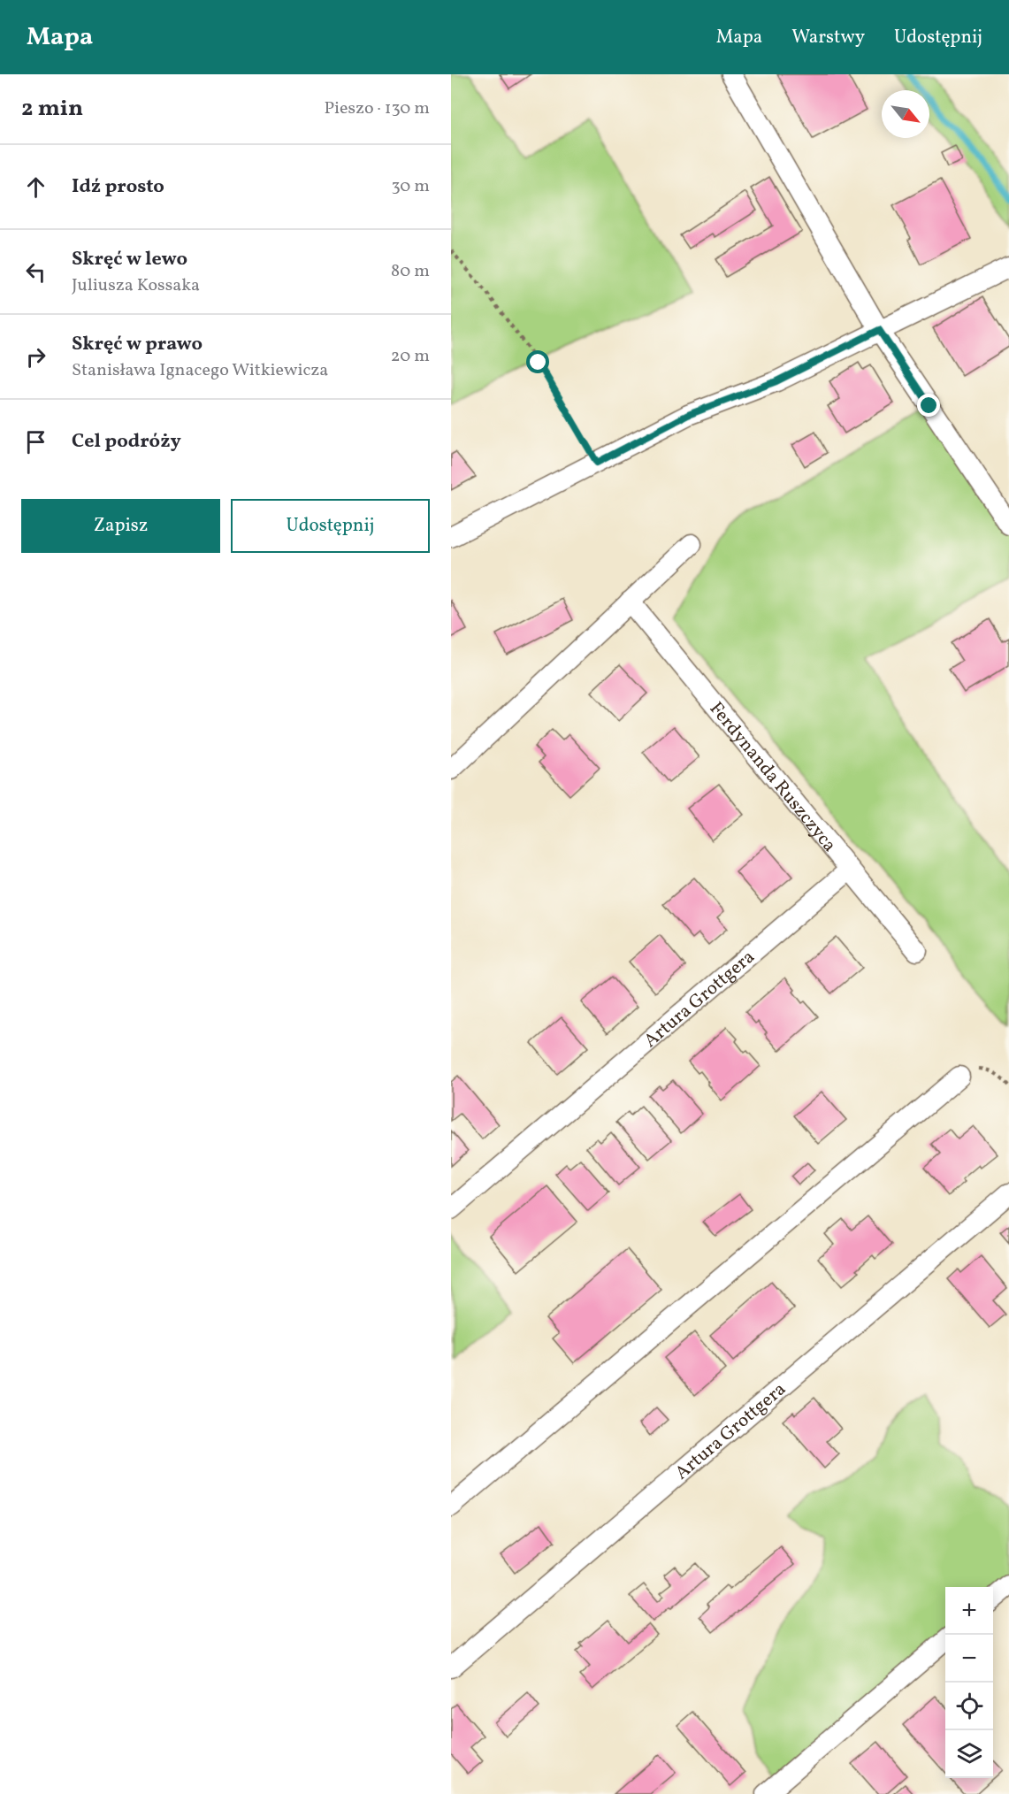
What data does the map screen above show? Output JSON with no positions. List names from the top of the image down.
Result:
{
  "streets": {
    "street": ["Ferdynanda Ruszczyca", "Artura Grottgera"]
  },
  "crossings": [
    ["Ferdynanda Ruszczyca", "Artura Grottgera"]
  ],
  "north": "bottom right",
  "page": {
    "header": "Mapa",
    "nav": ["Mapa", "Warstwy", "Udostępnij"],
    "heading": ["2 min", "Pieszo · 130 m"],
    "list": [
      ["Idź prosto", "30 m"],
      ["Skręć w lewo", "Juliusza Kossaka", "80 m"],
      ["Skręć w prawo", "Stanisława Ignacego Witkiewicza", "20 m"],
      "Cel podróży"
    ],
    "buttons": ["Zapisz", "Udostępnij"],
    "map_buttons": ["+", "−"]
  }
}
